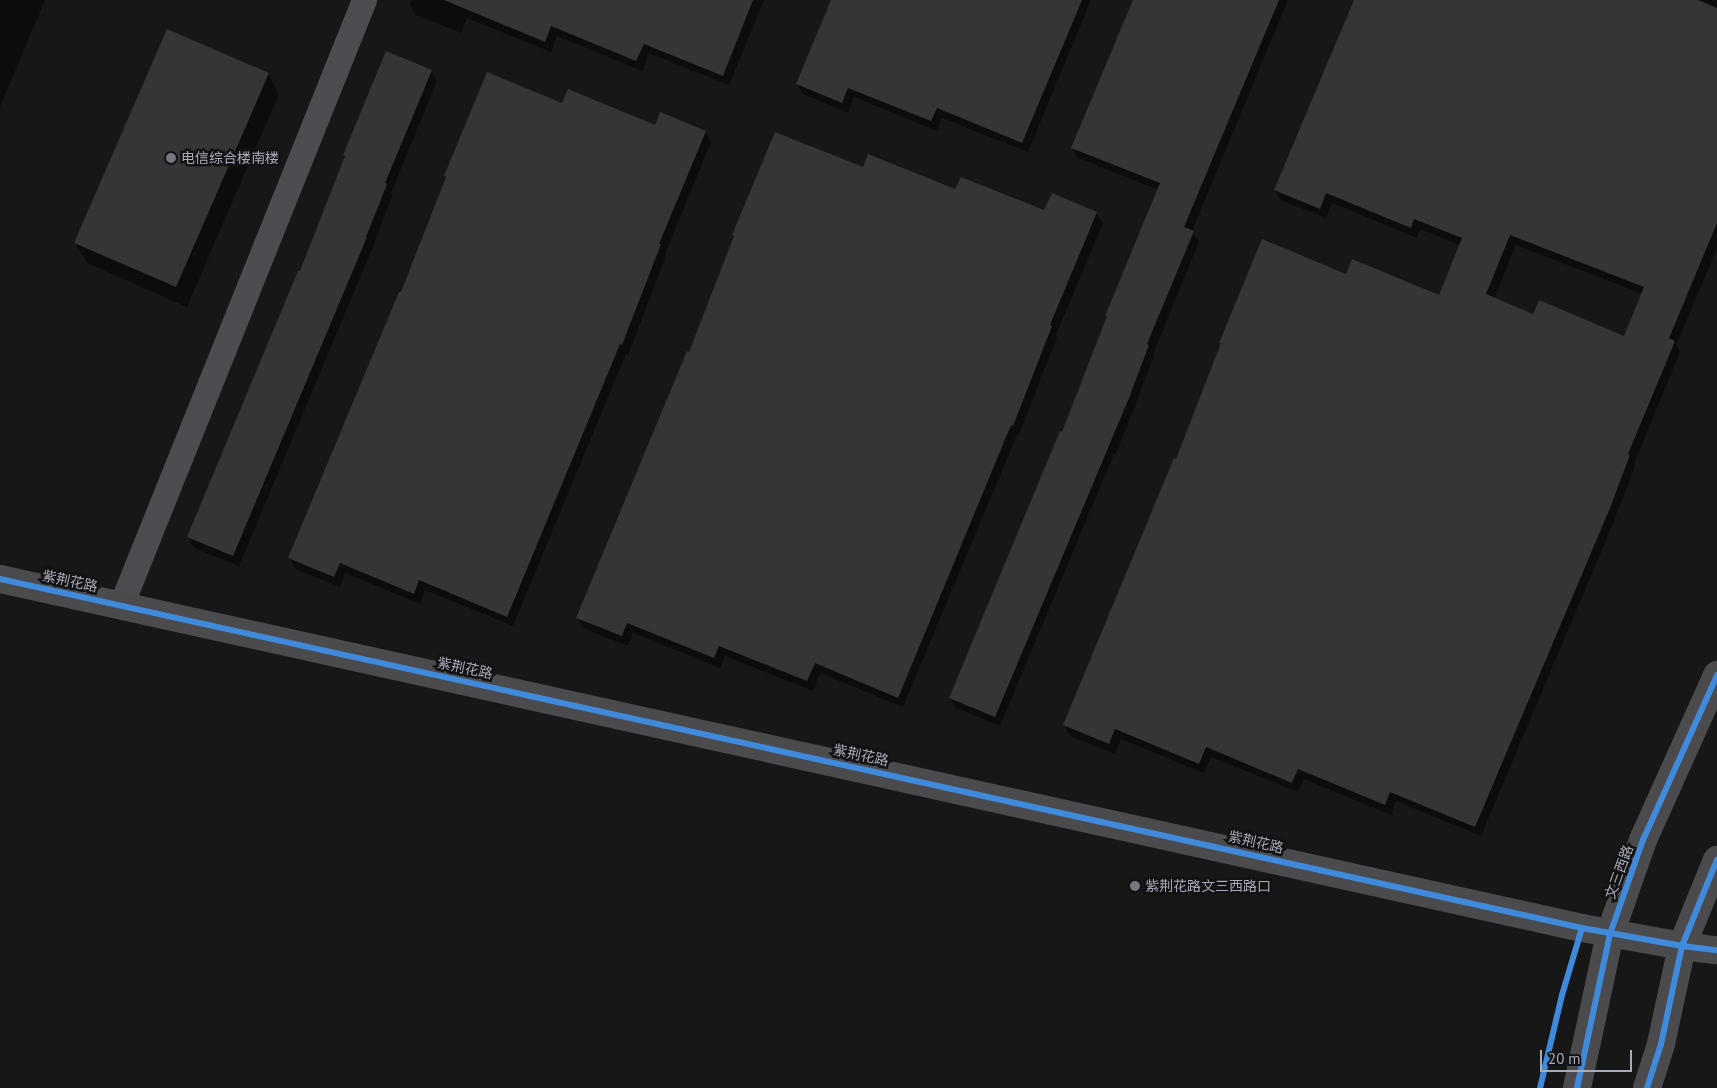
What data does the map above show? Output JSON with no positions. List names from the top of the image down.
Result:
{
  "streets": {
    "street": ["紫荆花路", "文三西路"]
  },
  "crossings": [
    ["紫荆花路", "文三西路"]
  ],
  "places": ["电信综合楼南楼", "紫荆花路文三西路口"],
  "scale_bar": "20 m"
}
